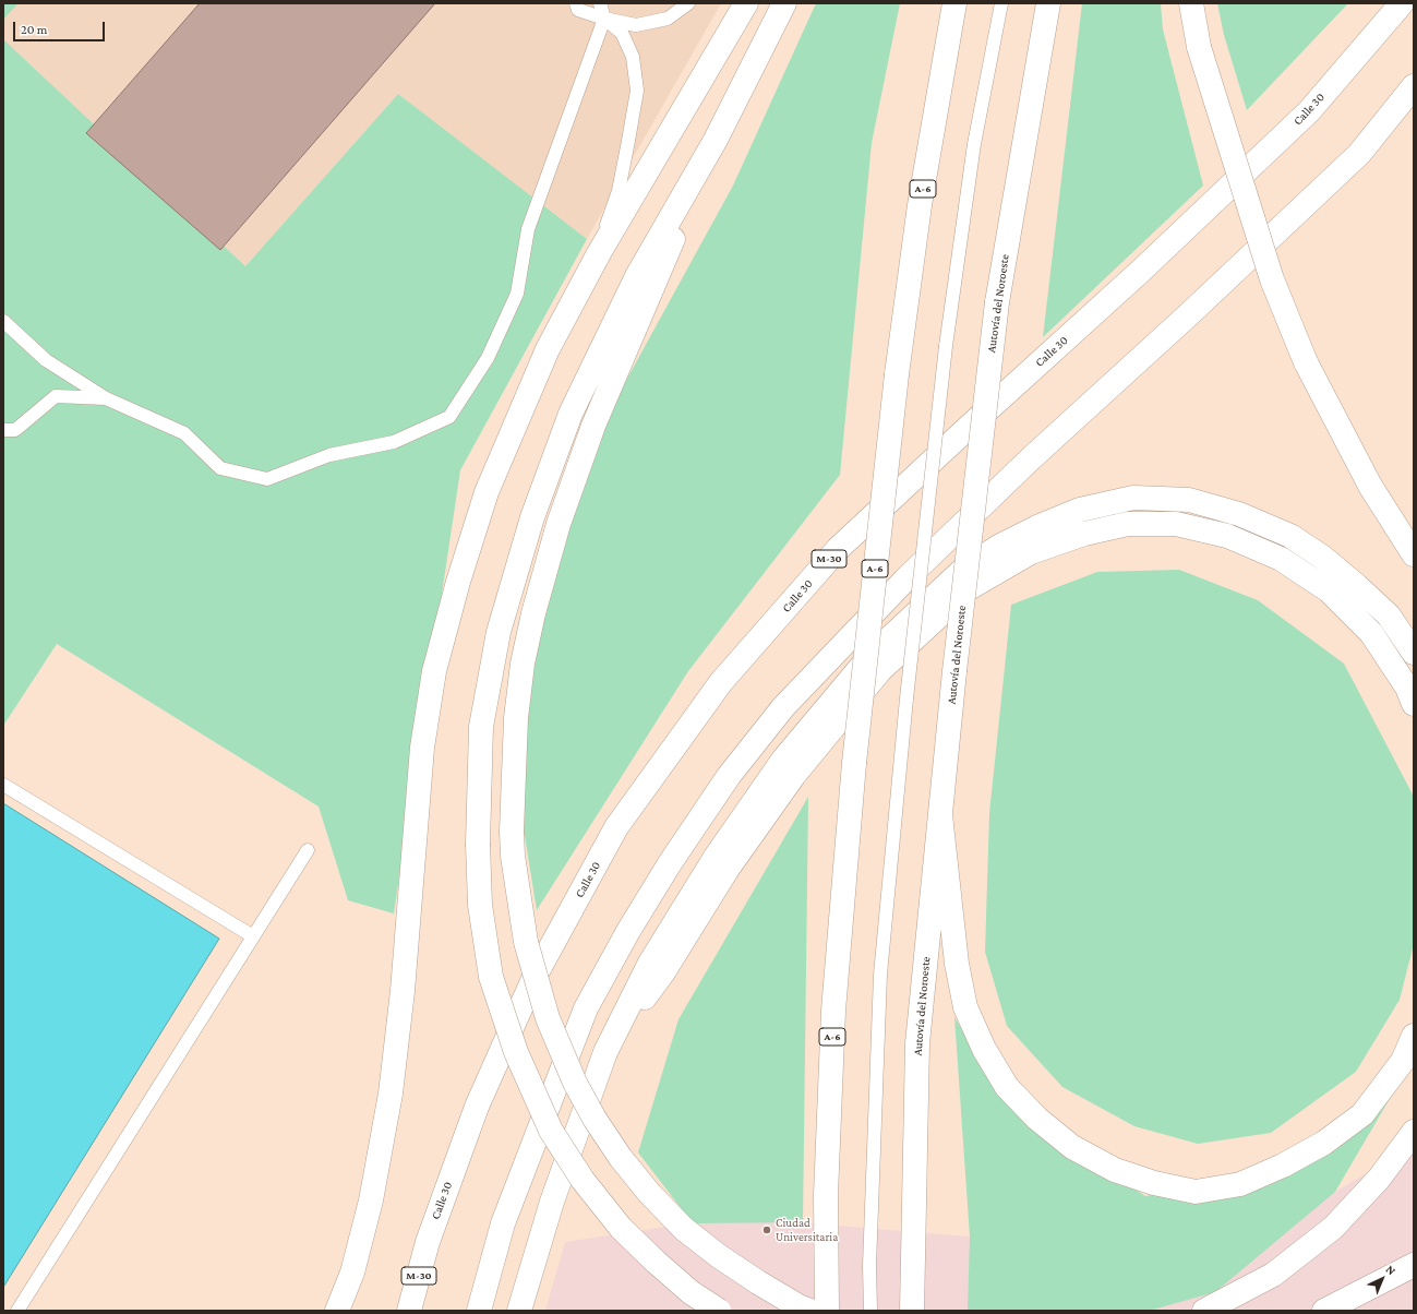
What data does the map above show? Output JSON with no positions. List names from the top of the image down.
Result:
{
  "streets": {
    "highway": [
      "Calle 30",
      "A-6",
      "Autovía del Noroeste",
      "M-30"
    ]
  },
  "places": ["Ciudad Universitaria"],
  "scale_bar": "20 m",
  "north": "top right"
}
